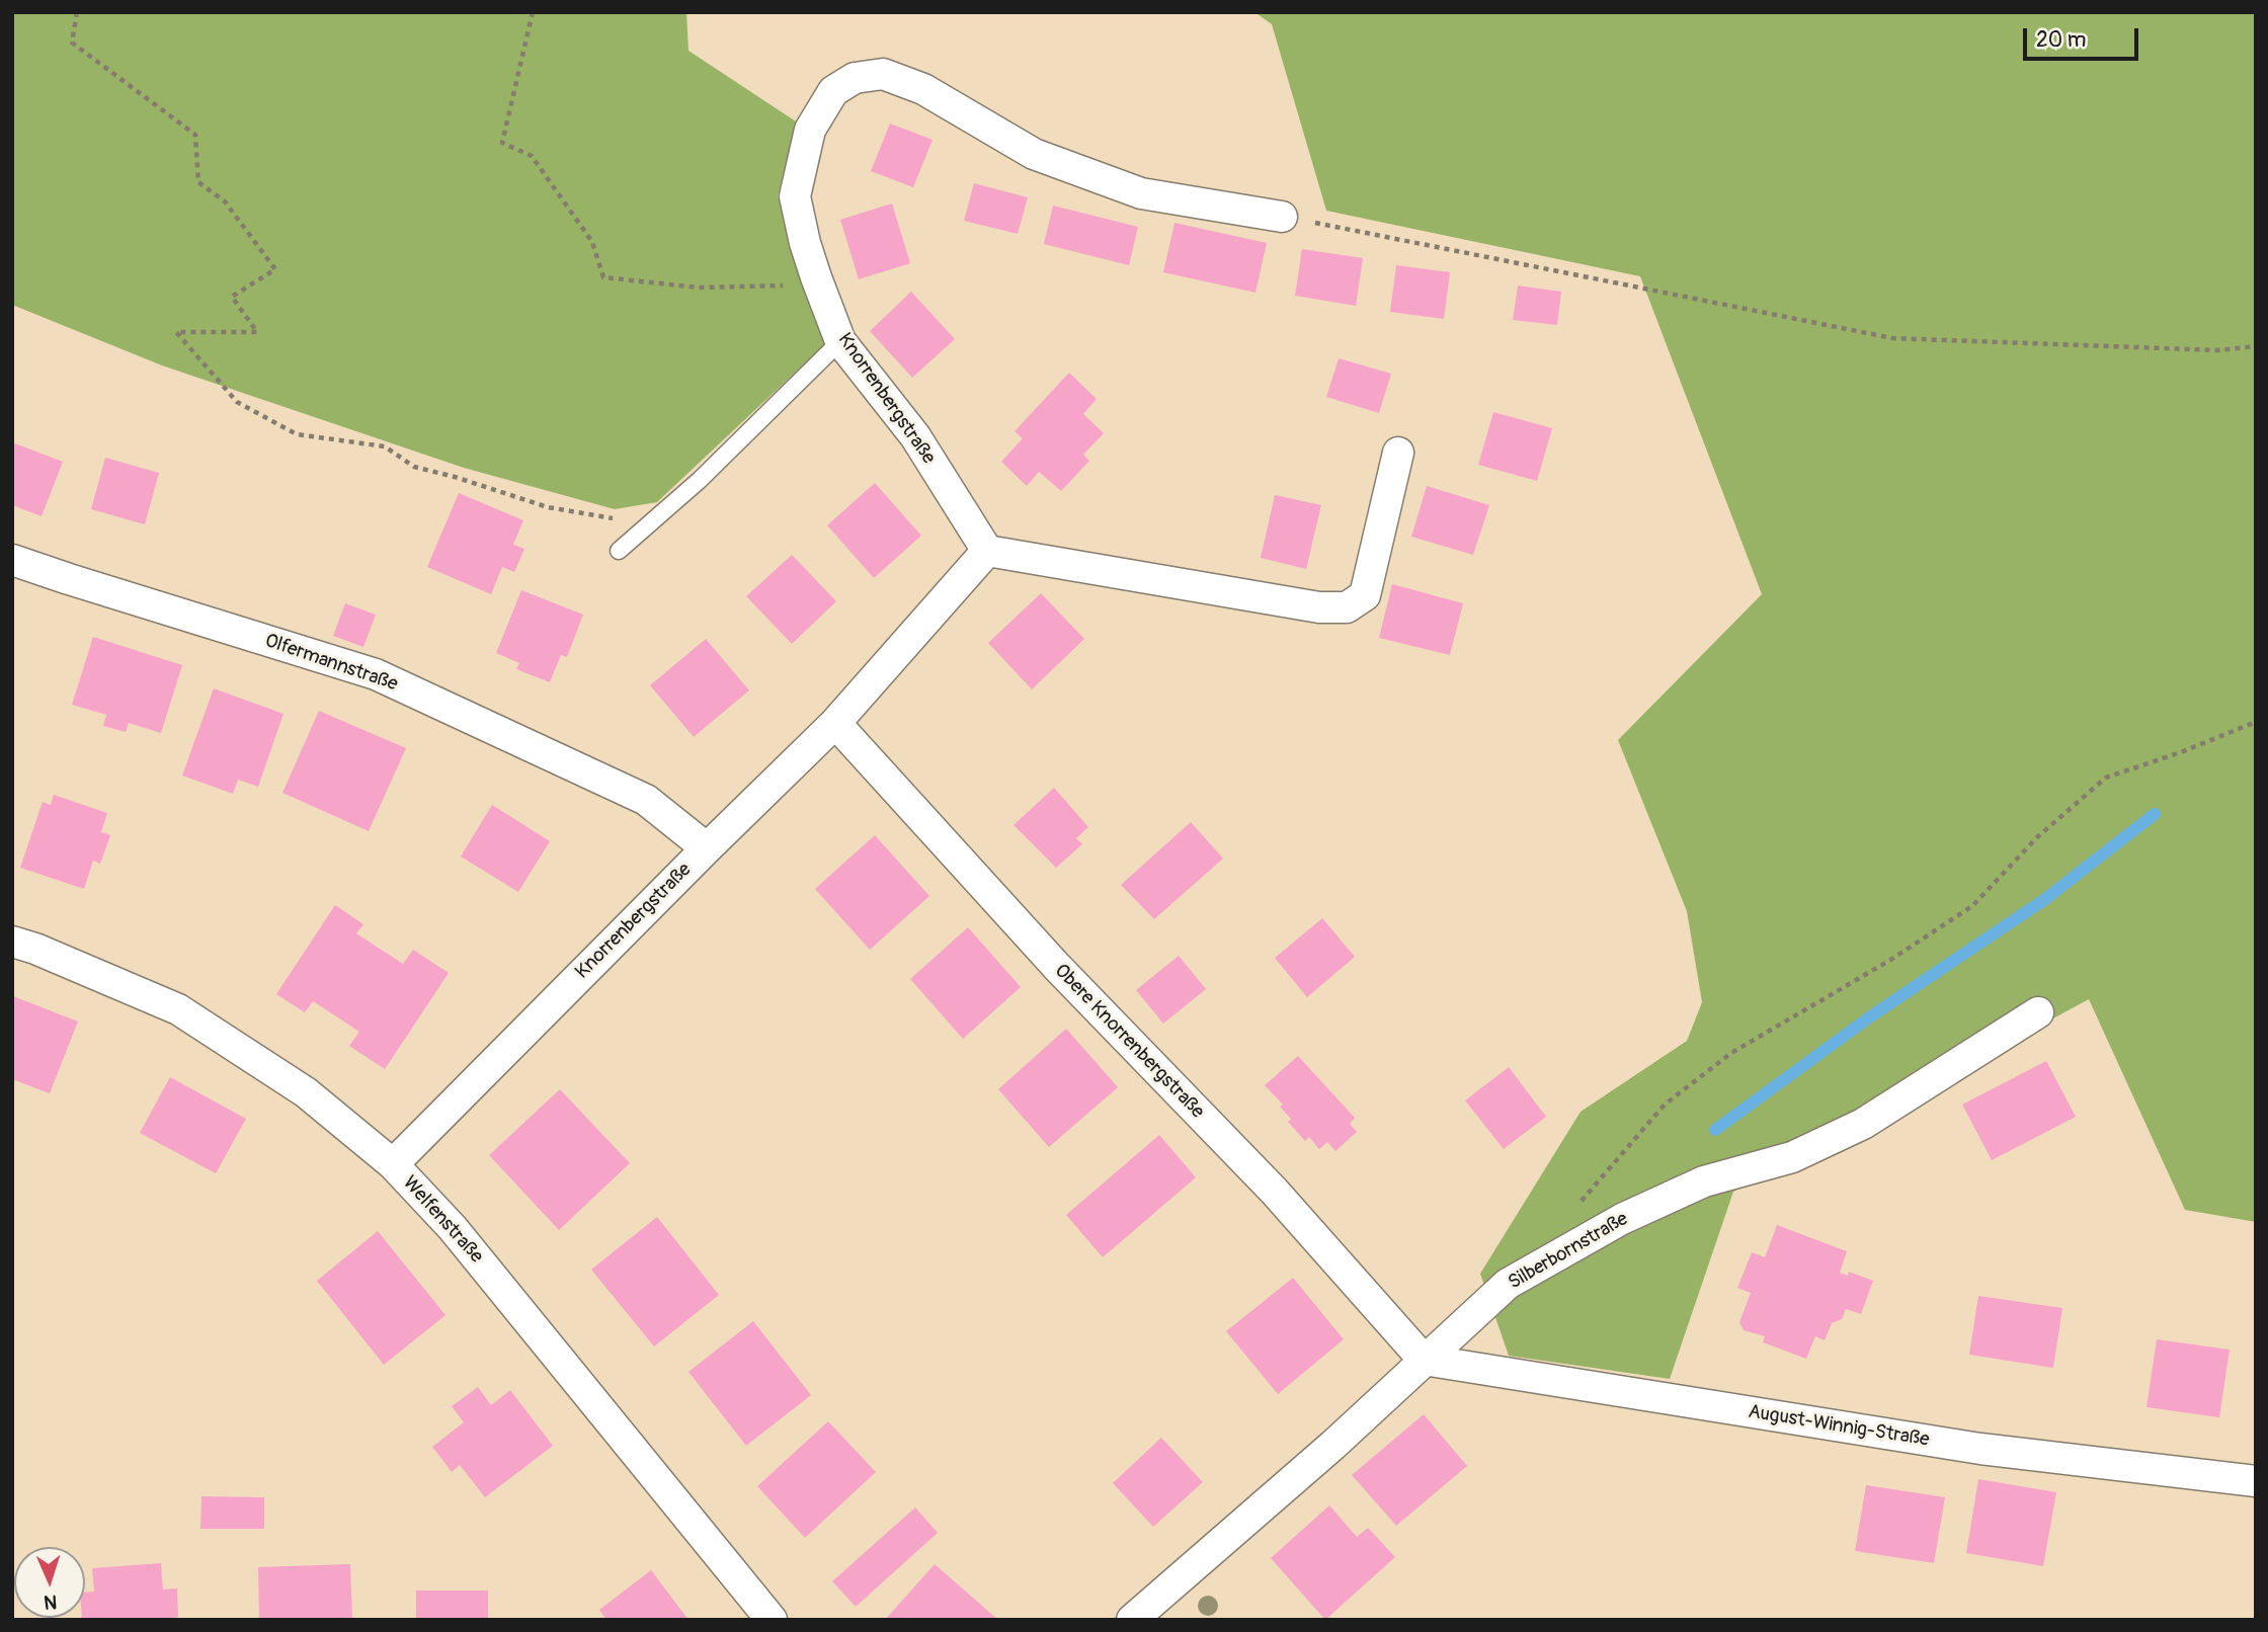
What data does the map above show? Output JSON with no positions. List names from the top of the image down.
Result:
{
  "streets": {
    "street": [
      "Knorrenbergstraße",
      "Olfermannstraße",
      "Obere Knorrenbergstraße",
      "Welfenstraße",
      "Silberbornstraße",
      "August-Winnig-Straße"
    ]
  },
  "crossings": [
    ["Knorrenbergstraße", "Olfermannstraße"],
    ["Knorrenbergstraße", "Obere Knorrenbergstraße"],
    ["Knorrenbergstraße", "Welfenstraße"],
    ["Obere Knorrenbergstraße", "Silberbornstraße"],
    ["Obere Knorrenbergstraße", "August-Winnig-Straße"],
    ["Silberbornstraße", "August-Winnig-Straße"]
  ],
  "scale_bar": "20 m",
  "north": "bottom"
}
